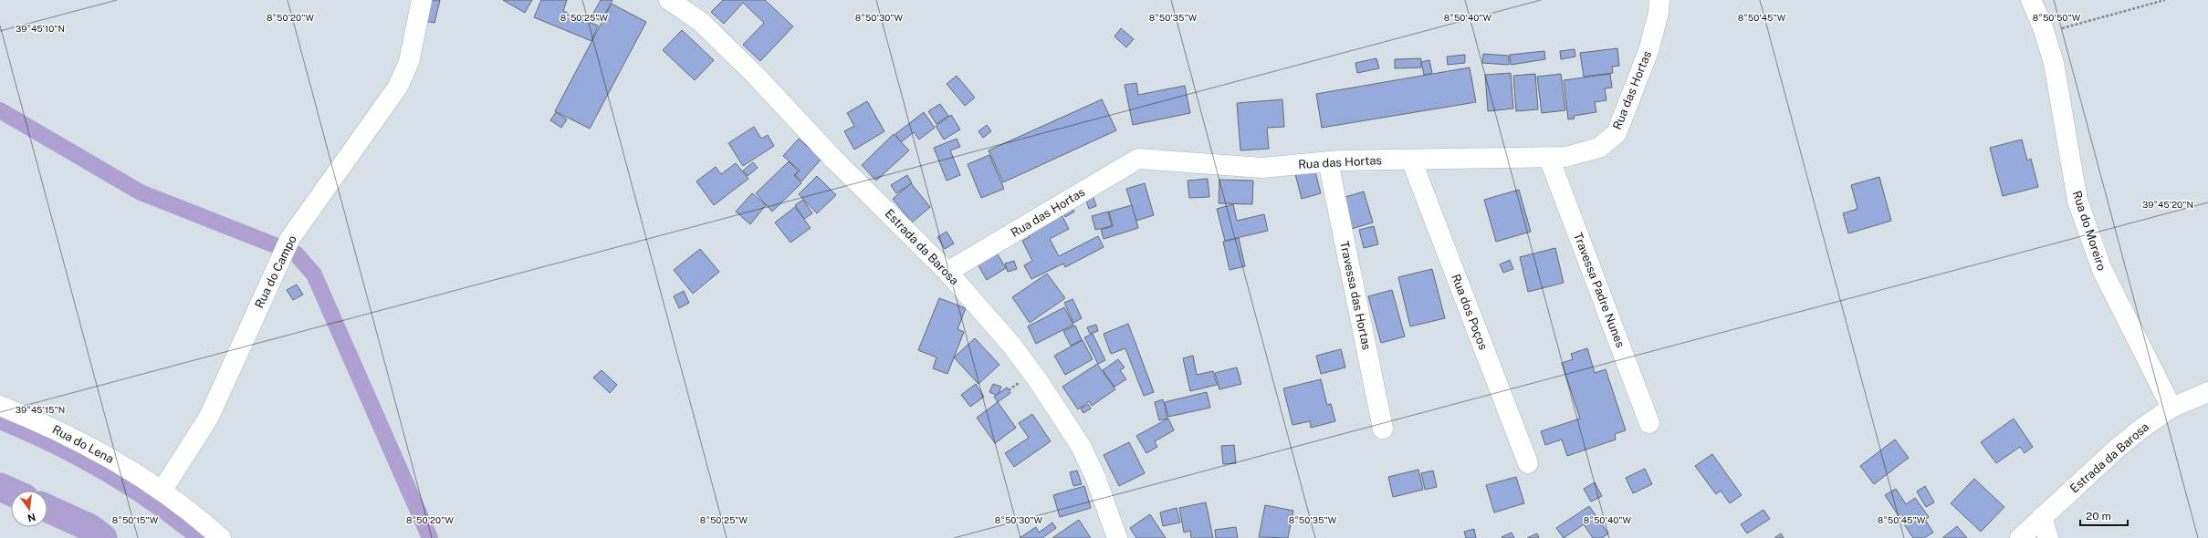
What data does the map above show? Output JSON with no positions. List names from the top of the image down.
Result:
{
  "streets": {
    "street": [
      "Rua das Hortas",
      "Rua do Moreiro",
      "Estrada da Barosa",
      "Rua do Campo",
      "Travessa Padre Nunes",
      "Travessa das Hortas",
      "Rua dos Poços",
      "Rua do Lena"
    ]
  },
  "crossings": [
    ["Rua das Hortas", "Estrada da Barosa"],
    ["Rua das Hortas", "Travessa Padre Nunes"],
    ["Rua das Hortas", "Travessa das Hortas"],
    ["Rua das Hortas", "Rua dos Poços"],
    ["Rua do Moreiro", "Estrada da Barosa"],
    ["Rua do Campo", "Rua do Lena"]
  ],
  "scale_bar": "20 m",
  "north": "bottom",
  "coordinates": [
    "8°50'20\"W",
    "8°50'25\"W",
    "8°50'30\"W",
    "8°50'35\"W",
    "8°50'40\"W",
    "8°50'45\"W",
    "8°50'50\"W",
    "39°45'10\"N",
    "39°45'20\"N",
    "39°45'15\"N",
    "8°50'15\"W"
  ]
}
